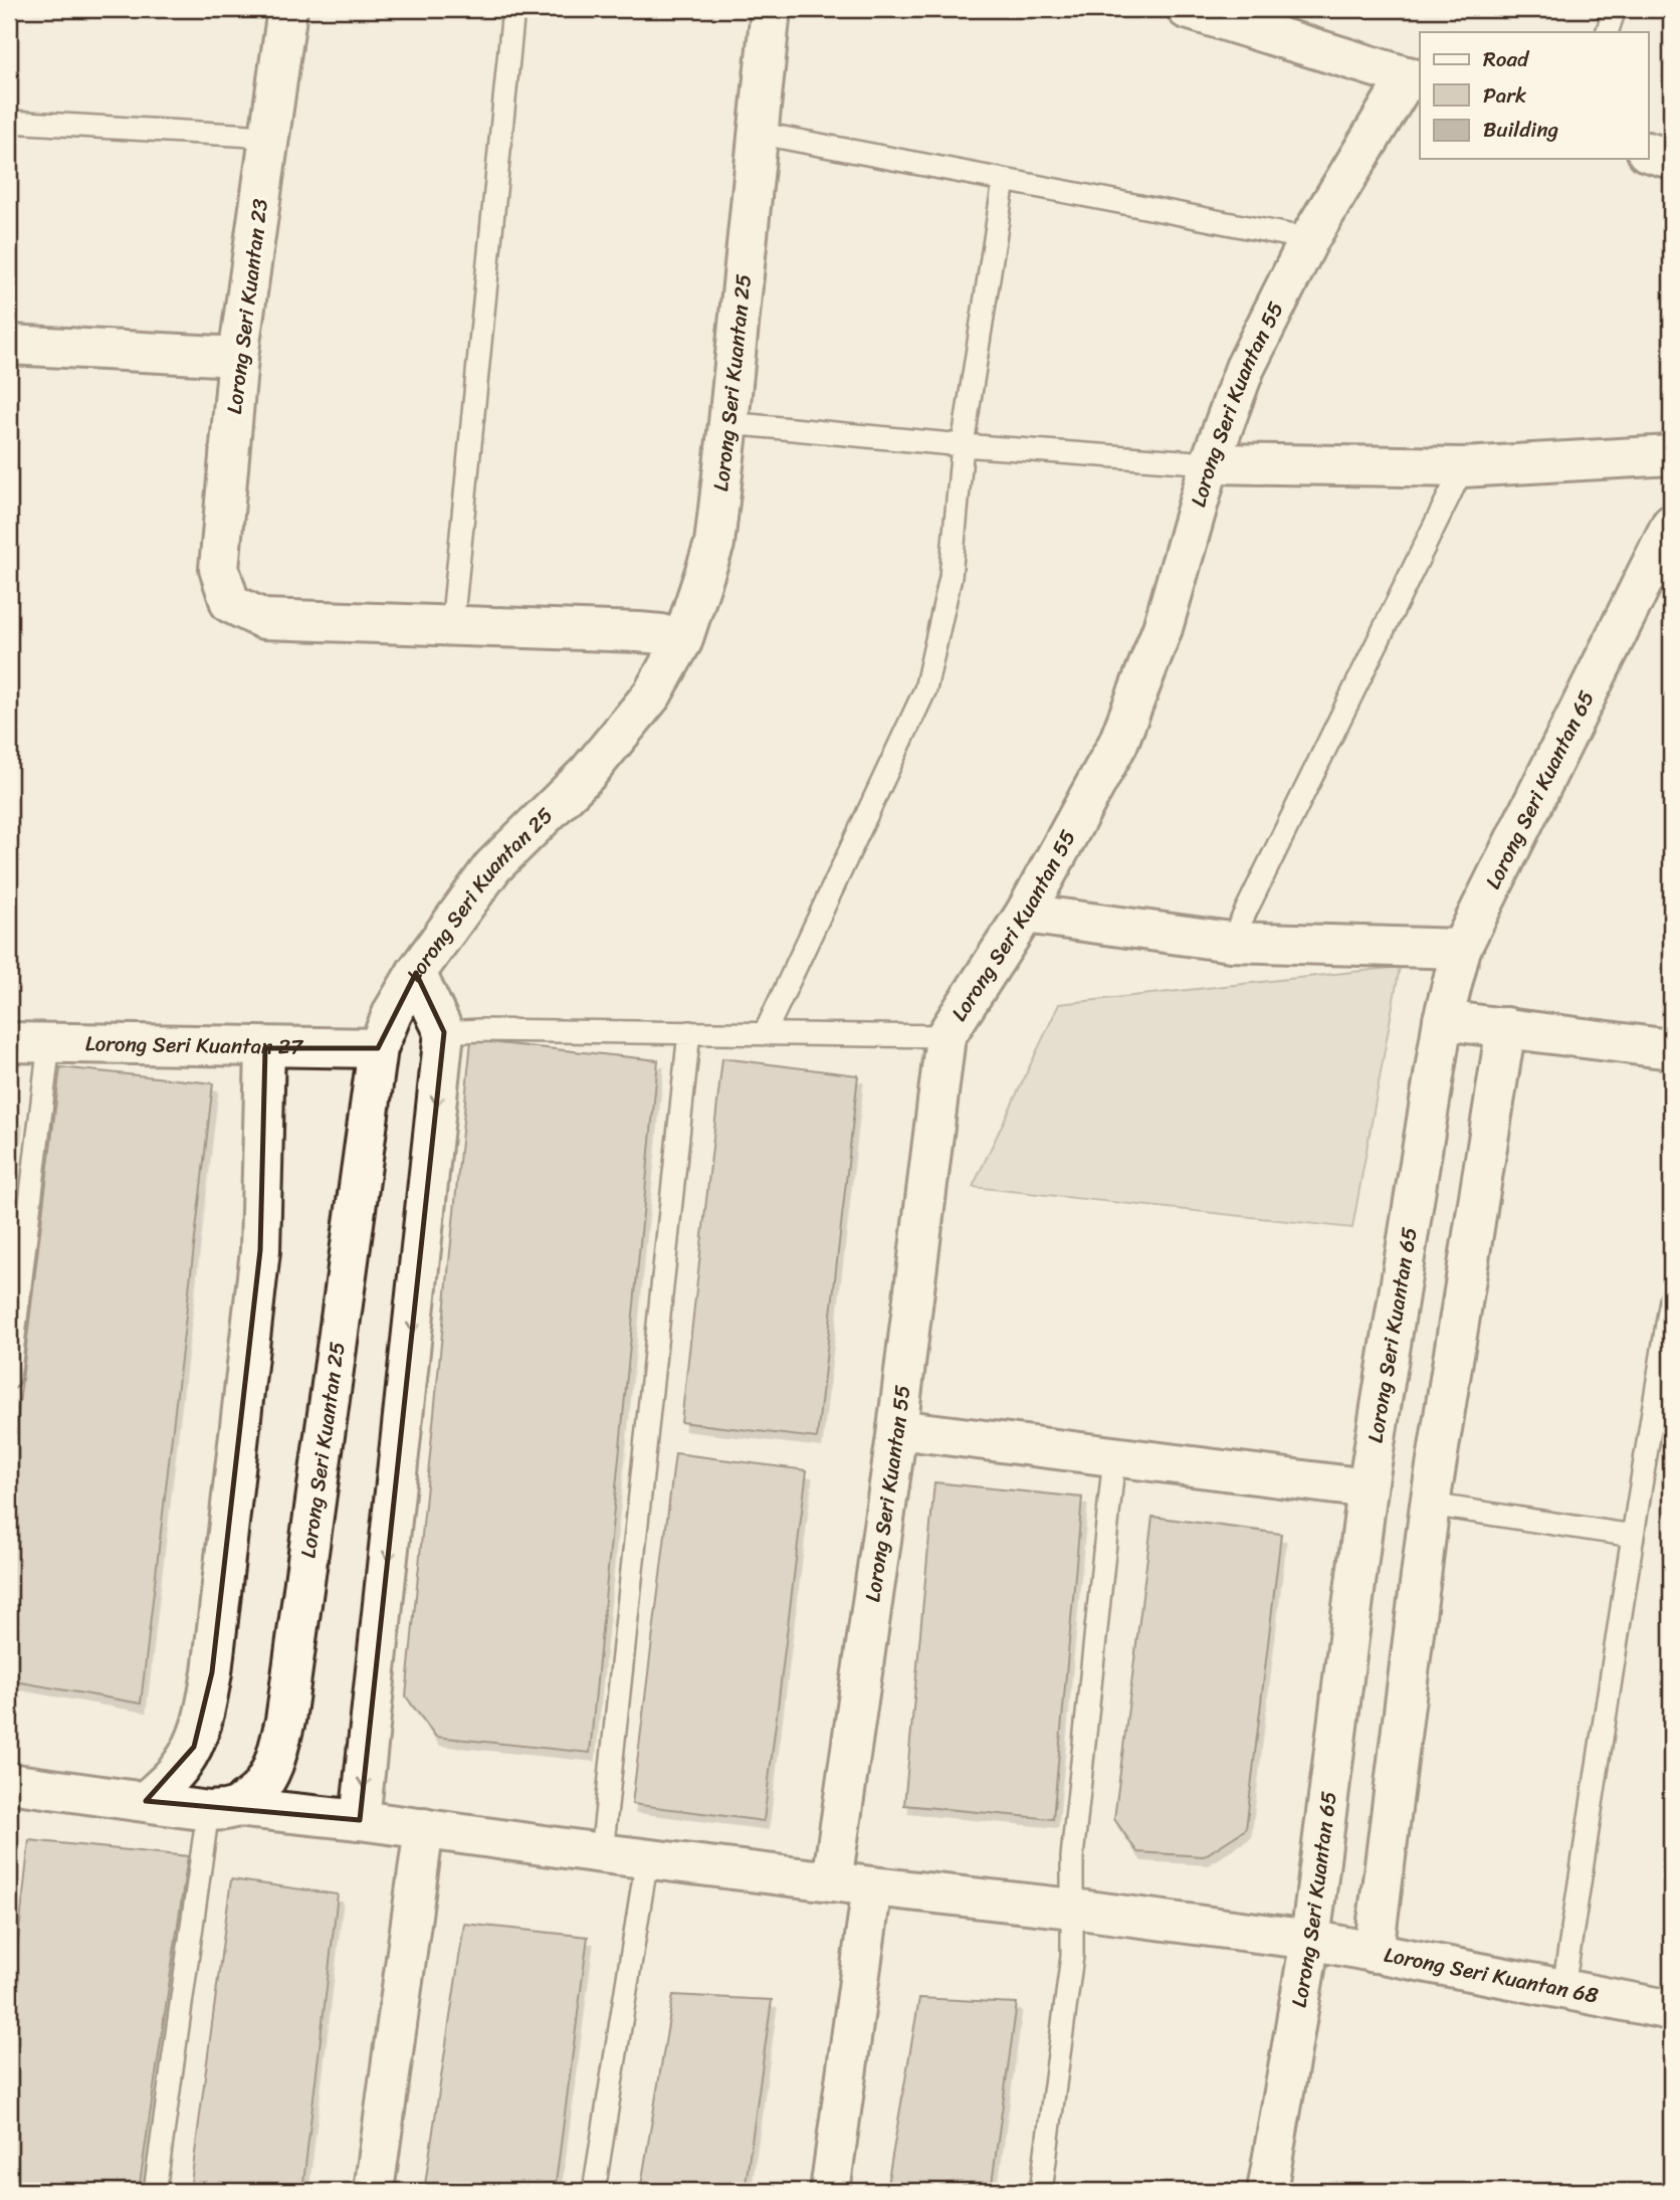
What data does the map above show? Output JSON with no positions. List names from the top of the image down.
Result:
{
  "streets": {
    "street": [
      "Lorong Seri Kuantan 23",
      "Lorong Seri Kuantan 25",
      "Lorong Seri Kuantan 55",
      "Lorong Seri Kuantan 65",
      "Lorong Seri Kuantan 27",
      "Lorong Seri Kuantan 68"
    ]
  },
  "crossings": [
    ["Lorong Seri Kuantan 25", "Lorong Seri Kuantan 27"],
    ["Lorong Seri Kuantan 25", "Lorong Seri Kuantan 68"],
    ["Lorong Seri Kuantan 55", "Lorong Seri Kuantan 68"],
    ["Lorong Seri Kuantan 65", "Lorong Seri Kuantan 68"]
  ],
  "legend": ["Road", "Park", "Building"]
}
